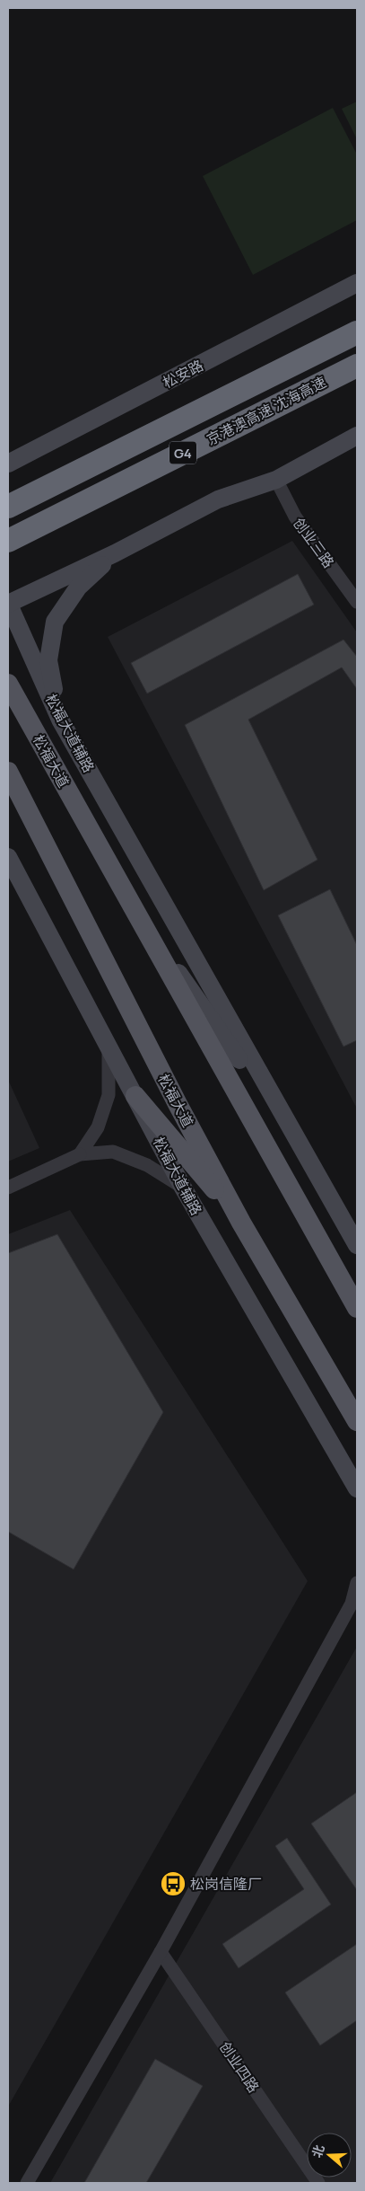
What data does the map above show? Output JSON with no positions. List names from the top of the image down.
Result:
{
  "streets": {
    "highway": ["京港澳高速 沈海高速", "G4"],
    "main road": ["松安路", "松福大道辅路", "松福大道"],
    "street": ["创业三路", "创业四路"]
  },
  "crossings": [
    ["松福大道辅路", "松福大道"]
  ],
  "places": {
    "bus stop": ["松岗信隆厂"]
  },
  "north": "left"
}
